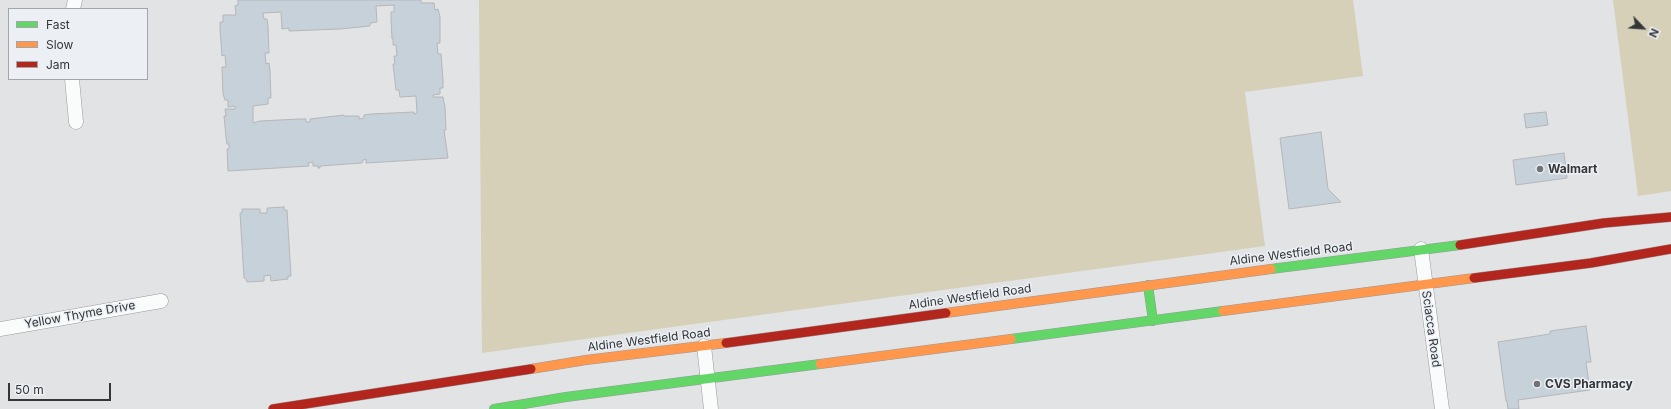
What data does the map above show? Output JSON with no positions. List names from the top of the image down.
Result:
{
  "streets": {
    "main road": ["Aldine Westfield Road"],
    "street": ["Yellow Thyme Drive", "Sciacca Road"]
  },
  "crossings": [
    ["Aldine Westfield Road", "Sciacca Road"]
  ],
  "places": ["Walmart", "CVS Pharmacy"],
  "legend": ["Fast", "Slow", "Jam"],
  "scale_bar": "50 m",
  "north": "bottom right"
}
